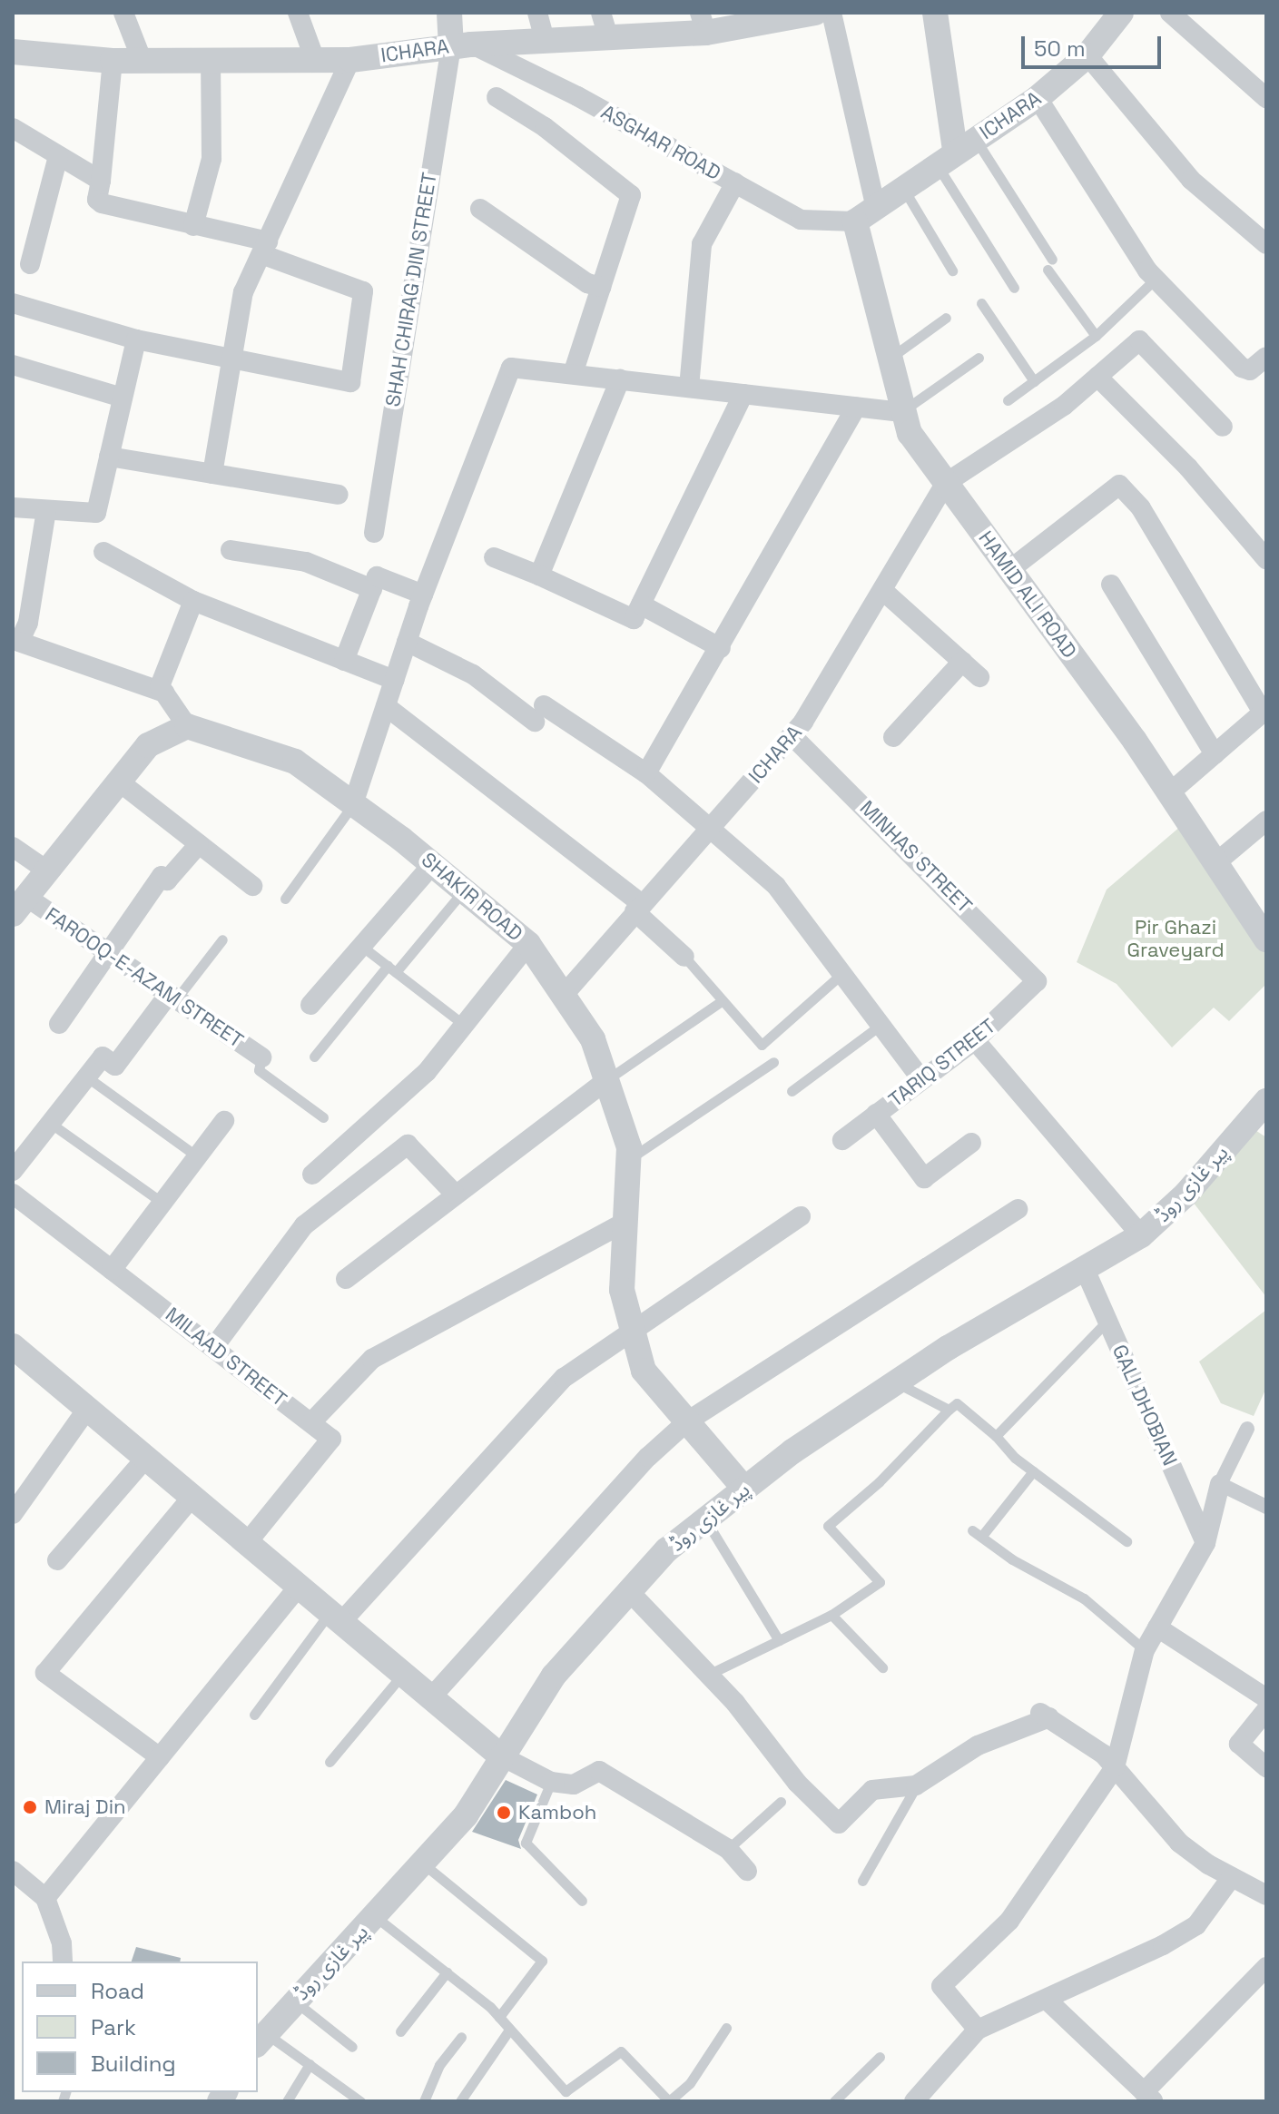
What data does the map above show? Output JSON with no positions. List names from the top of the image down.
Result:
{
  "streets": {
    "street": [
      "ICHARA",
      "ASGHAR ROAD",
      "SHAH CHIRAG DIN STREET",
      "HAMID ALI ROAD",
      "MINHAS STREET",
      "SHAKIR ROAD",
      "FAROOQ-E-AZAM STREET",
      "TARIQ STREET",
      "پیر غازی روڈ",
      "MILAAD STREET",
      "GALI DHOBIAN"
    ]
  },
  "crossings": [
    ["ICHARA", "ASGHAR ROAD"],
    ["ICHARA", "SHAH CHIRAG DIN STREET"],
    ["ICHARA", "HAMID ALI ROAD"],
    ["ICHARA", "MINHAS STREET"],
    ["ICHARA", "SHAKIR ROAD"],
    ["ASGHAR ROAD", "SHAH CHIRAG DIN STREET"],
    ["ASGHAR ROAD", "HAMID ALI ROAD"],
    ["MINHAS STREET", "TARIQ STREET"],
    ["SHAKIR ROAD", "پیر غازی روڈ"],
    ["پیر غازی روڈ", "GALI DHOBIAN"]
  ],
  "parks": ["Pir Ghazi Graveyard"],
  "places": ["Miraj Din", "Kamboh"],
  "legend": ["Road", "Park", "Building"],
  "scale_bar": "50 m"
}
